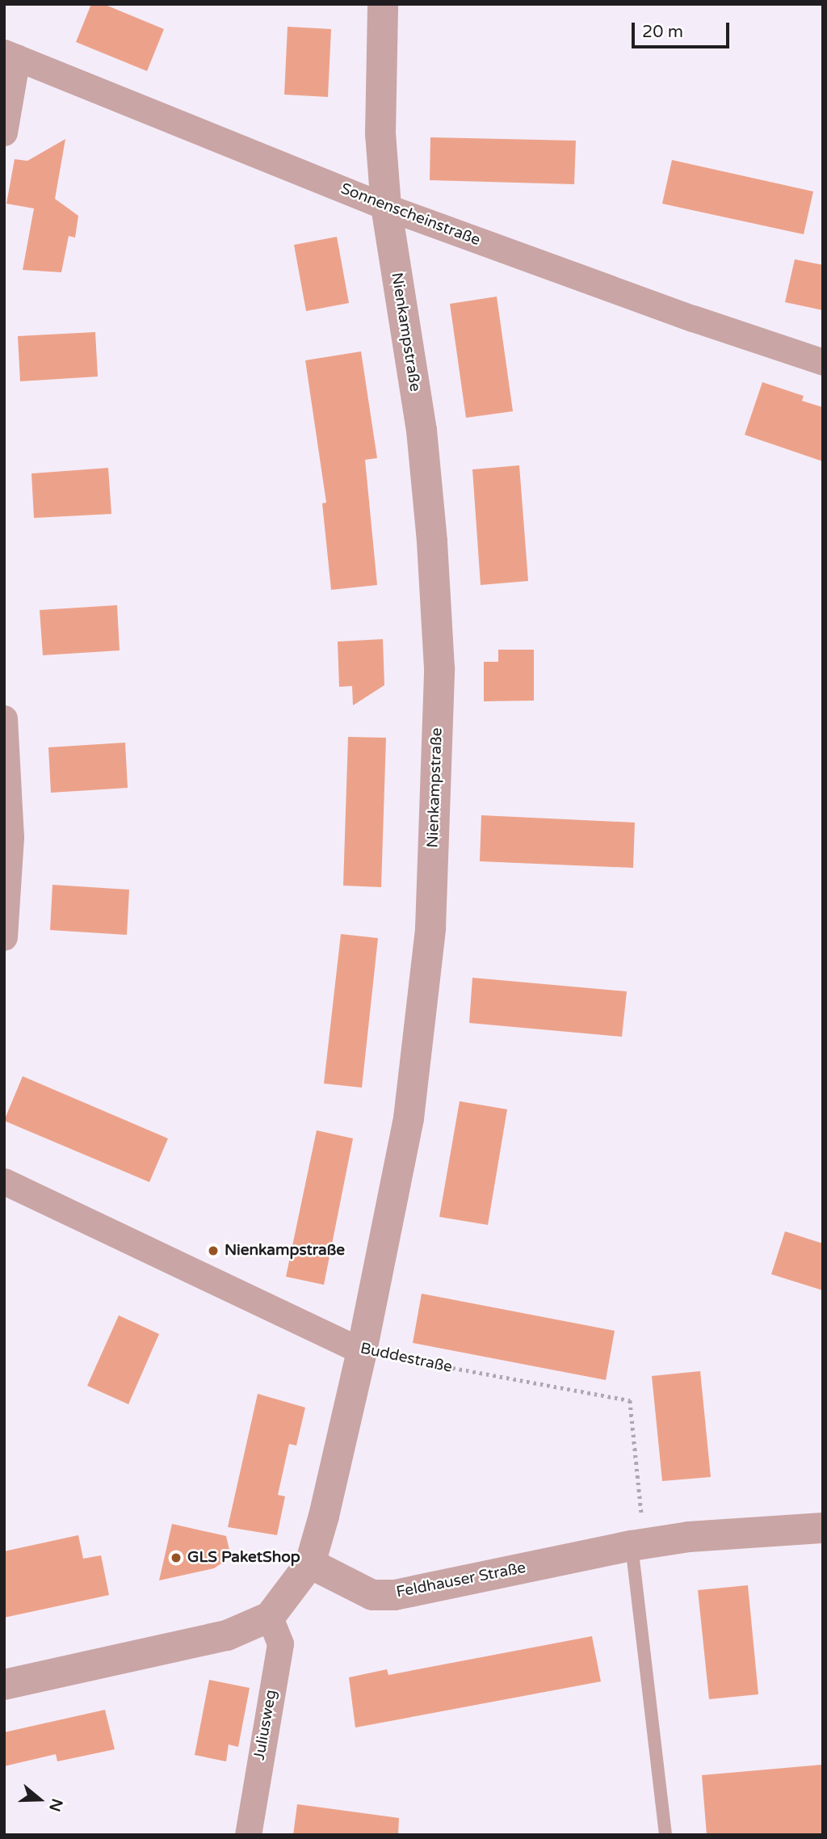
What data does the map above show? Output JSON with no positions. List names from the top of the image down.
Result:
{
  "streets": {
    "street": [
      "Sonnenscheinstraße",
      "Nienkampstraße",
      "Buddestraße",
      "Feldhauser Straße",
      "Juliusweg"
    ]
  },
  "crossings": [
    ["Sonnenscheinstraße", "Nienkampstraße"],
    ["Nienkampstraße", "Buddestraße"],
    ["Nienkampstraße", "Feldhauser Straße"],
    ["Buddestraße", "Feldhauser Straße"]
  ],
  "places": ["Nienkampstraße", "GLS PaketShop"],
  "scale_bar": "20 m",
  "north": "right"
}
